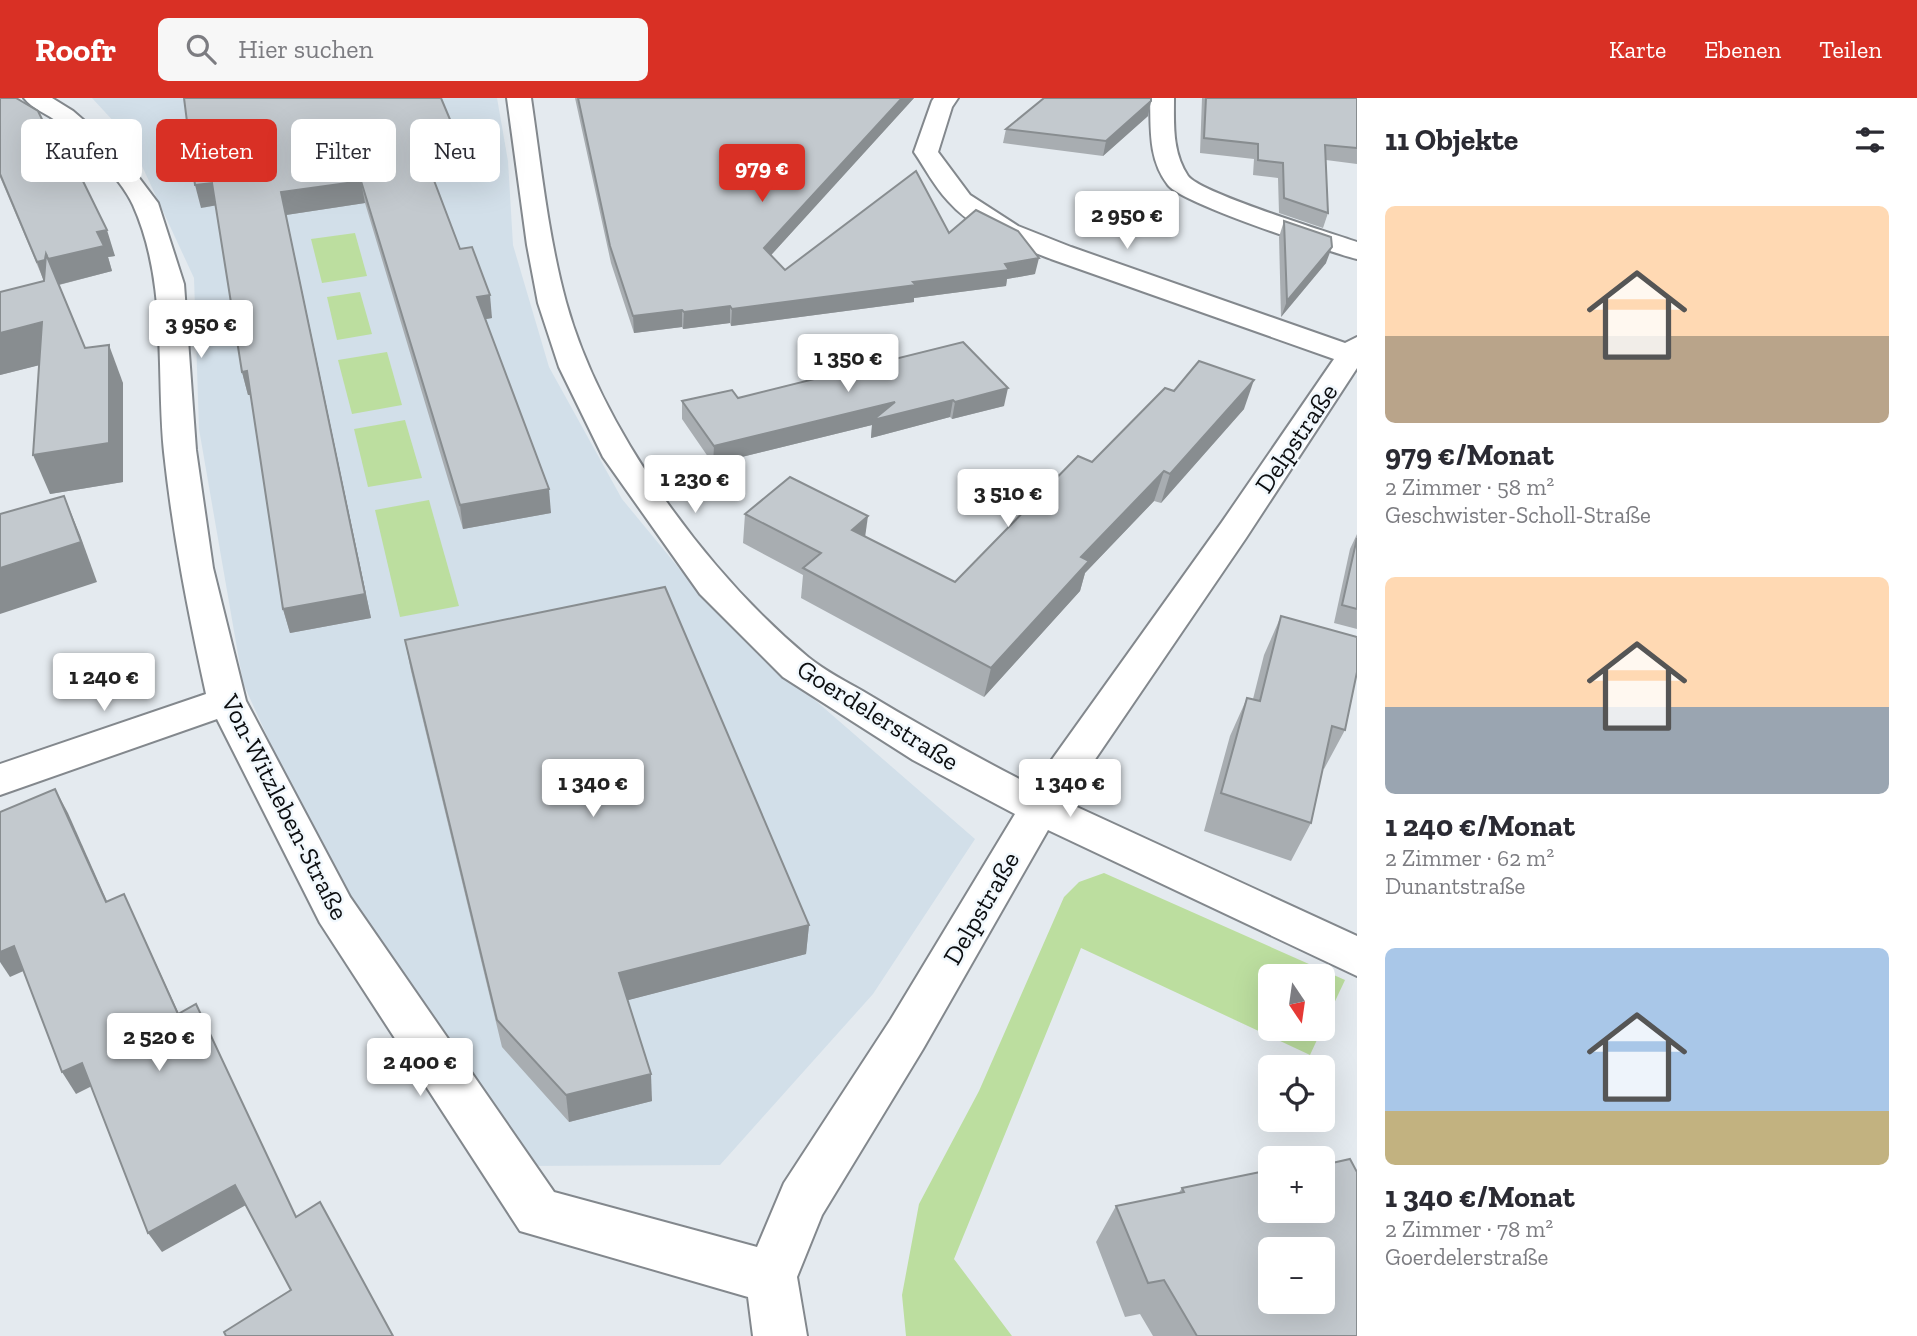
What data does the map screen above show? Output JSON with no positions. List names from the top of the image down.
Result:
{
  "streets": {
    "street": ["Delpstraße", "Goerdelerstraße", "Von-Witzleben-Straße"]
  },
  "crossings": [
    ["Delpstraße", "Goerdelerstraße"],
    ["Delpstraße", "Von-Witzleben-Straße"]
  ],
  "north": "bottom",
  "page": {
    "header": "Roofr",
    "search": "Hier suchen",
    "nav": ["Karte", "Ebenen", "Teilen"],
    "heading": "11 Objekte",
    "chip": [
      "Kaufen",
      "Mieten",
      "Filter",
      "Neu"
    ],
    "price": [
      "979 €",
      "2 950 €",
      "3 950 €",
      "1 350 €",
      "1 230 €",
      "3 510 €",
      "1 240 €",
      "1 340 €",
      "1 340 €",
      "2 520 €",
      "2 400 €"
    ],
    "list": [
      {
        "name": "979 €/Monat",
        "note": "2 Zimmer · 58 m² · Geschwister-Scholl-Straße"
      },
      {
        "name": "1 240 €/Monat",
        "note": "2 Zimmer · 62 m² · Dunantstraße"
      },
      {
        "name": "1 340 €/Monat",
        "note": "2 Zimmer · 78 m² · Goerdelerstraße"
      }
    ],
    "map_buttons": ["+", "−"]
  }
}
